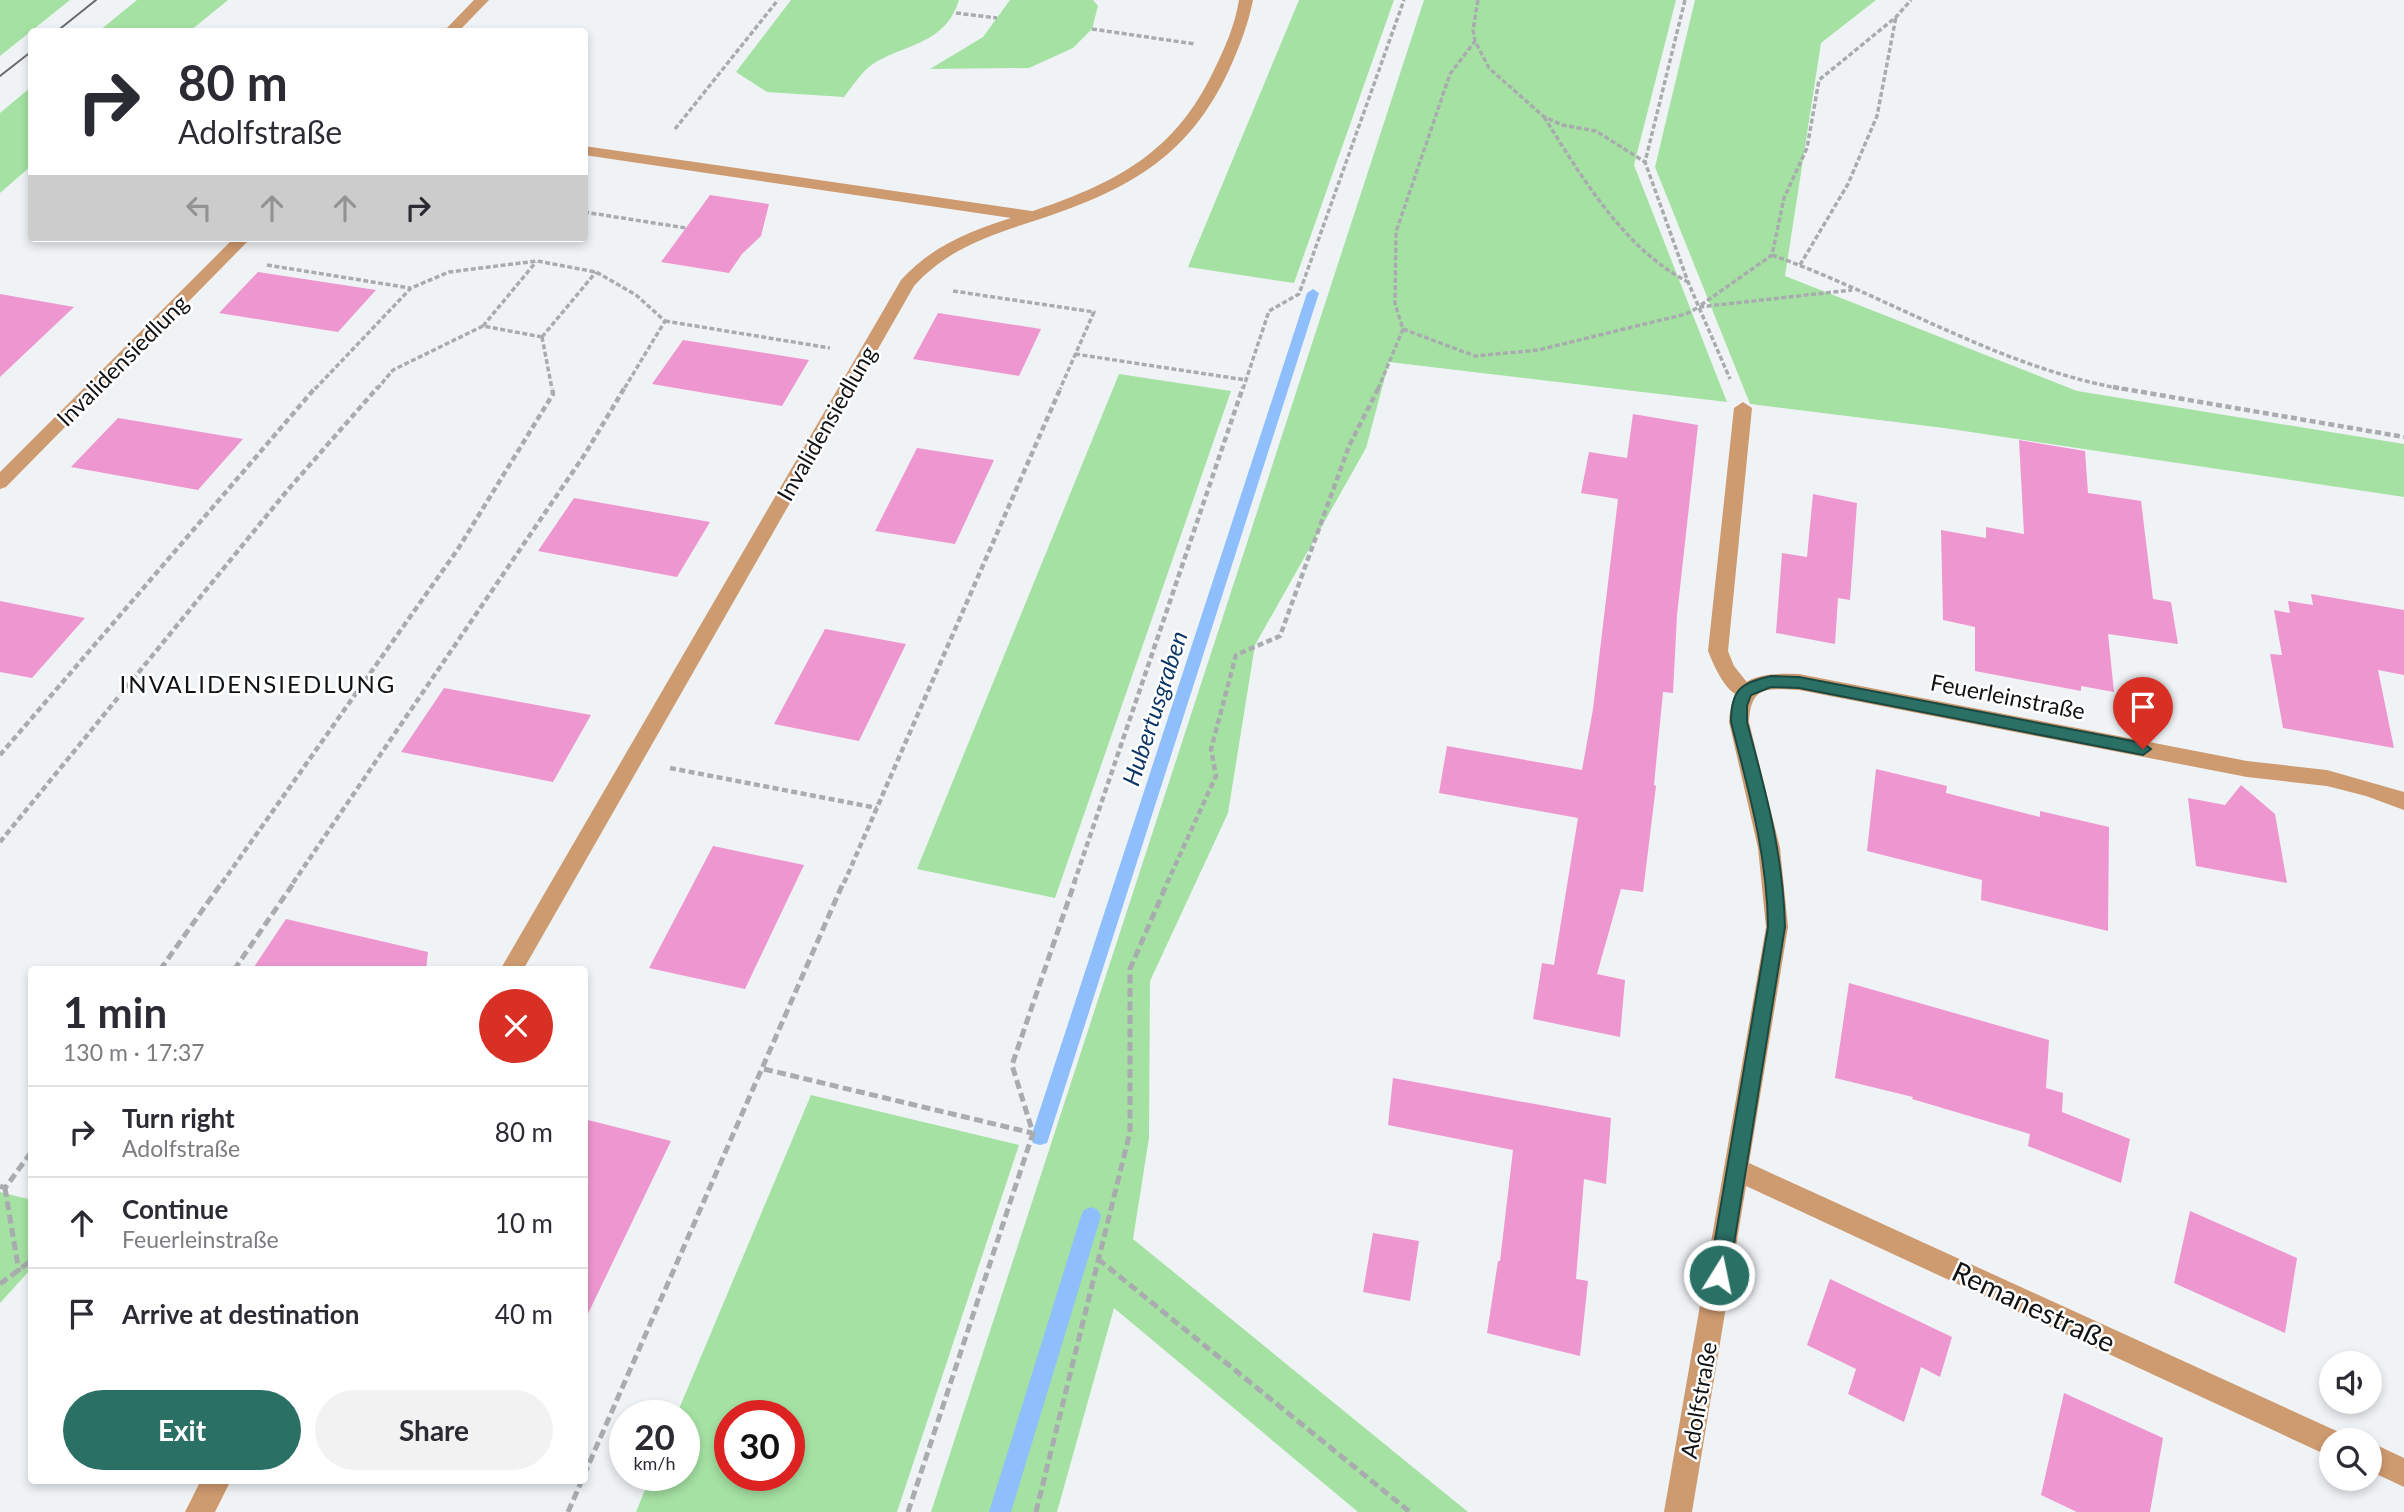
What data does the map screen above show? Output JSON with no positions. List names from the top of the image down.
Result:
{
  "streets": {
    "street": [
      "Invalidensiedlung",
      "Feuerleinstraße",
      "Remanestraße",
      "Adolfstraße"
    ]
  },
  "crossings": [
    ["Feuerleinstraße", "Adolfstraße"],
    ["Remanestraße", "Adolfstraße"]
  ],
  "districts": ["INVALIDENSIEDLUNG"],
  "water": ["Hubertusgraben"],
  "page": {
    "turn": ["80 m", "Adolfstraße"],
    "heading": ["1 min", "130 m · 17:37"],
    "list": [
      {
        "name": "Turn right",
        "note": "Adolfstraße",
        "value": "80 m"
      },
      {
        "name": "Continue",
        "note": "Feuerleinstraße",
        "value": "10 m"
      },
      {
        "name": "Arrive at destination",
        "value": "40 m"
      }
    ],
    "buttons": ["Exit", "Share"],
    "speed": "20 km/h",
    "limit": "30"
  }
}
